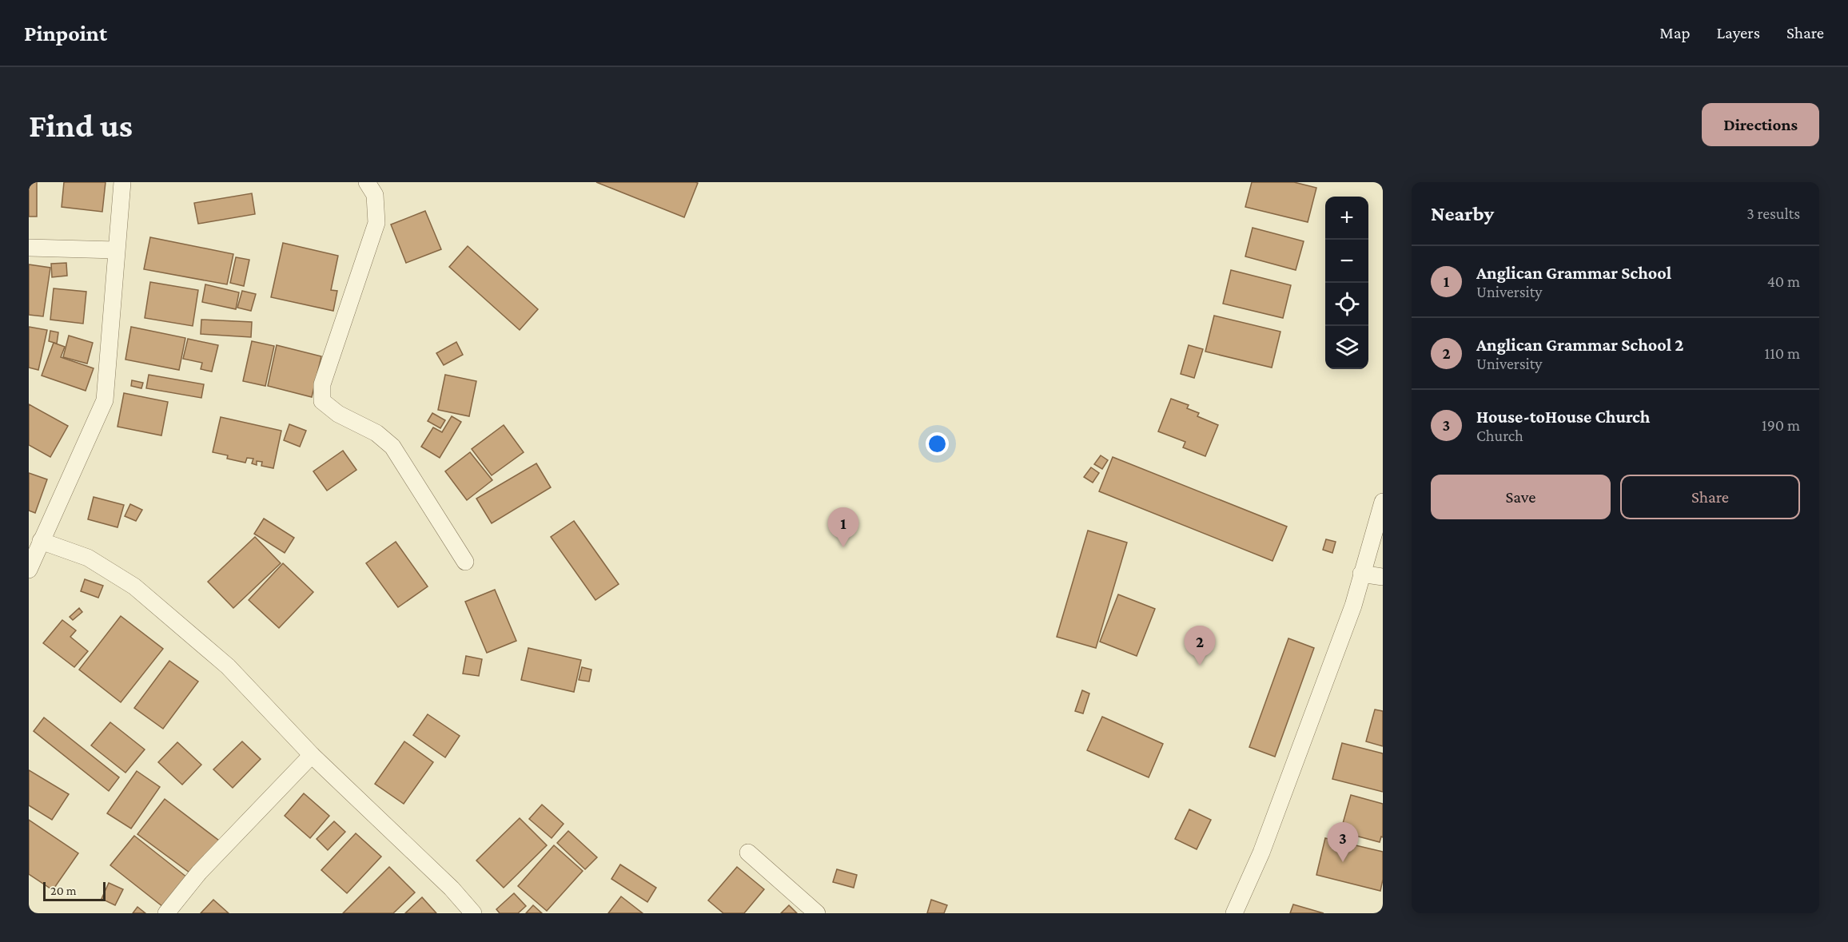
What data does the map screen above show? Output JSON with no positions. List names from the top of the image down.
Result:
{
  "scale_bar": "20 m",
  "page": {
    "header": "Pinpoint",
    "nav": ["Map", "Layers", "Share"],
    "buttons": [
      "Directions",
      ["Save", "Share"]
    ],
    "title": "Find us",
    "heading": ["Nearby", "3 results"],
    "map_buttons": ["+", "−"],
    "list": [
      {
        "mark": "1",
        "name": "Anglican Grammar School",
        "note": "University",
        "value": "40 m"
      },
      {
        "mark": "2",
        "name": "Anglican Grammar School 2",
        "note": "University",
        "value": "110 m"
      },
      {
        "mark": "3",
        "name": "House-toHouse Church",
        "note": "Church",
        "value": "190 m"
      }
    ],
    "pins": ["1", "2", "3"],
    "scale": "20 m"
  }
}
